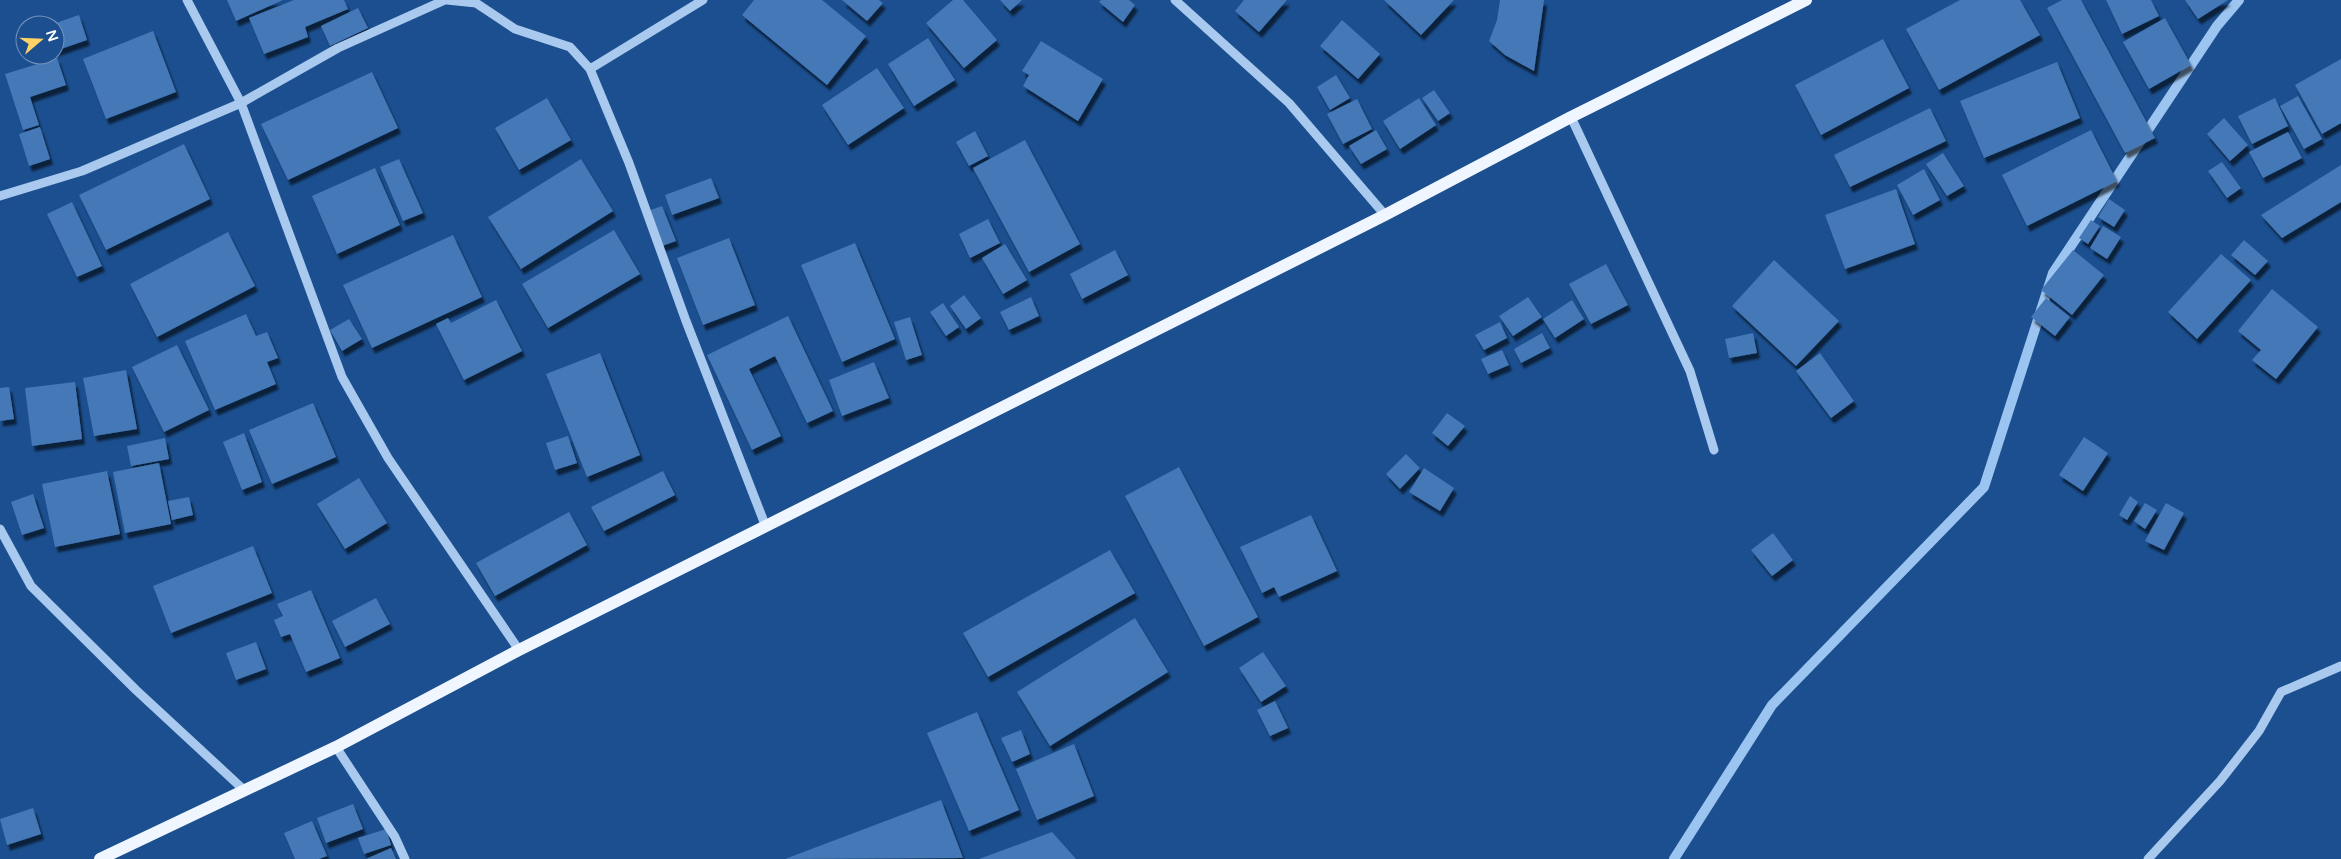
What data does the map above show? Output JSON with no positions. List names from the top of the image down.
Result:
{
  "north": "right"
}
